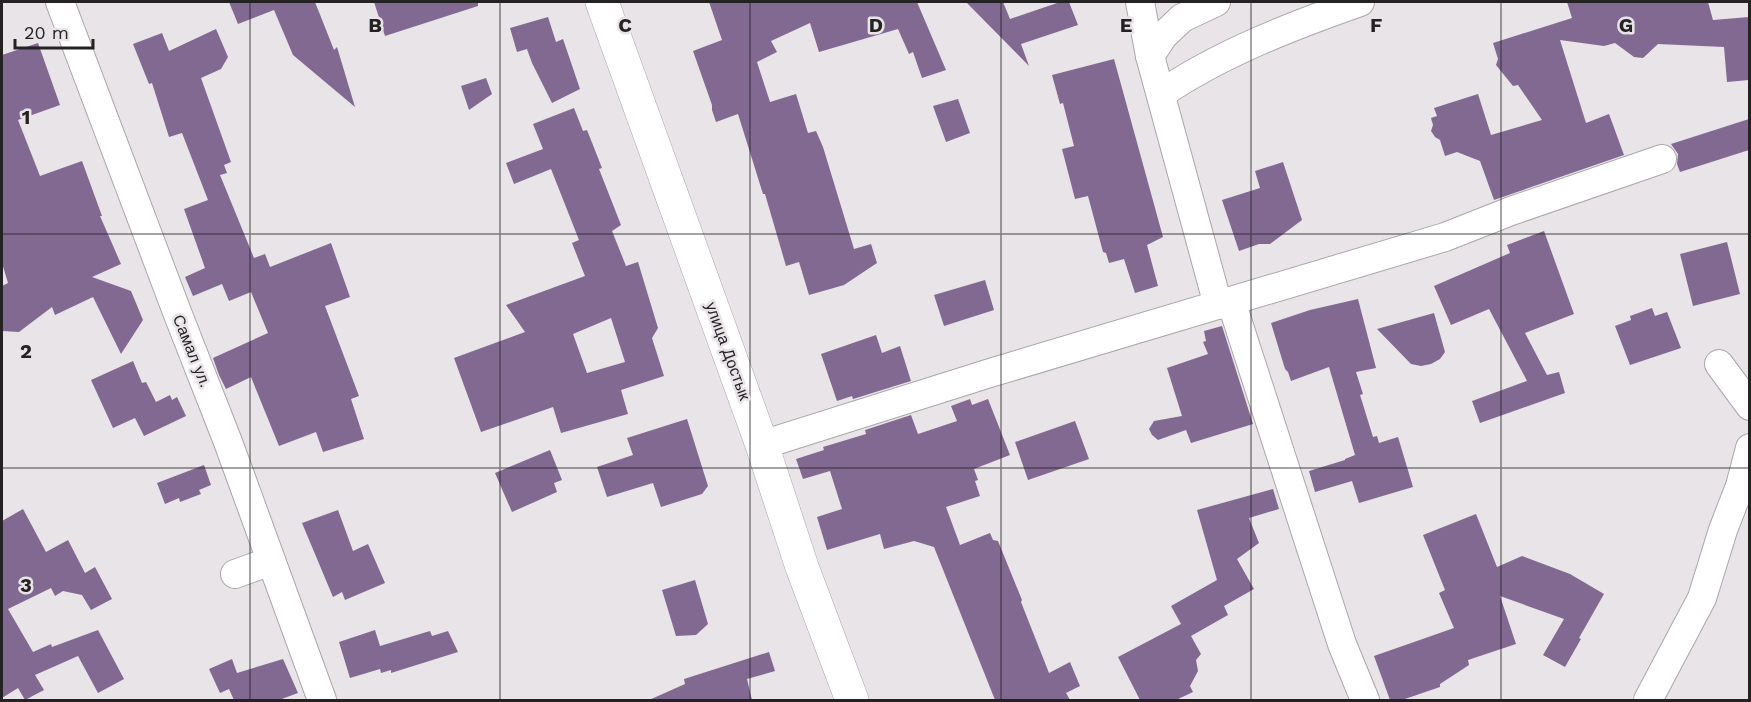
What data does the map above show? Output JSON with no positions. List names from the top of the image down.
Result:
{
  "streets": {
    "main road": ["улица Достык"],
    "street": ["Самал ул."]
  },
  "scale_bar": "20 m",
  "grid": {
    "columns": [
      "B",
      "C",
      "D",
      "E",
      "F",
      "G"
    ],
    "rows": ["1", "2", "3"]
  }
}
